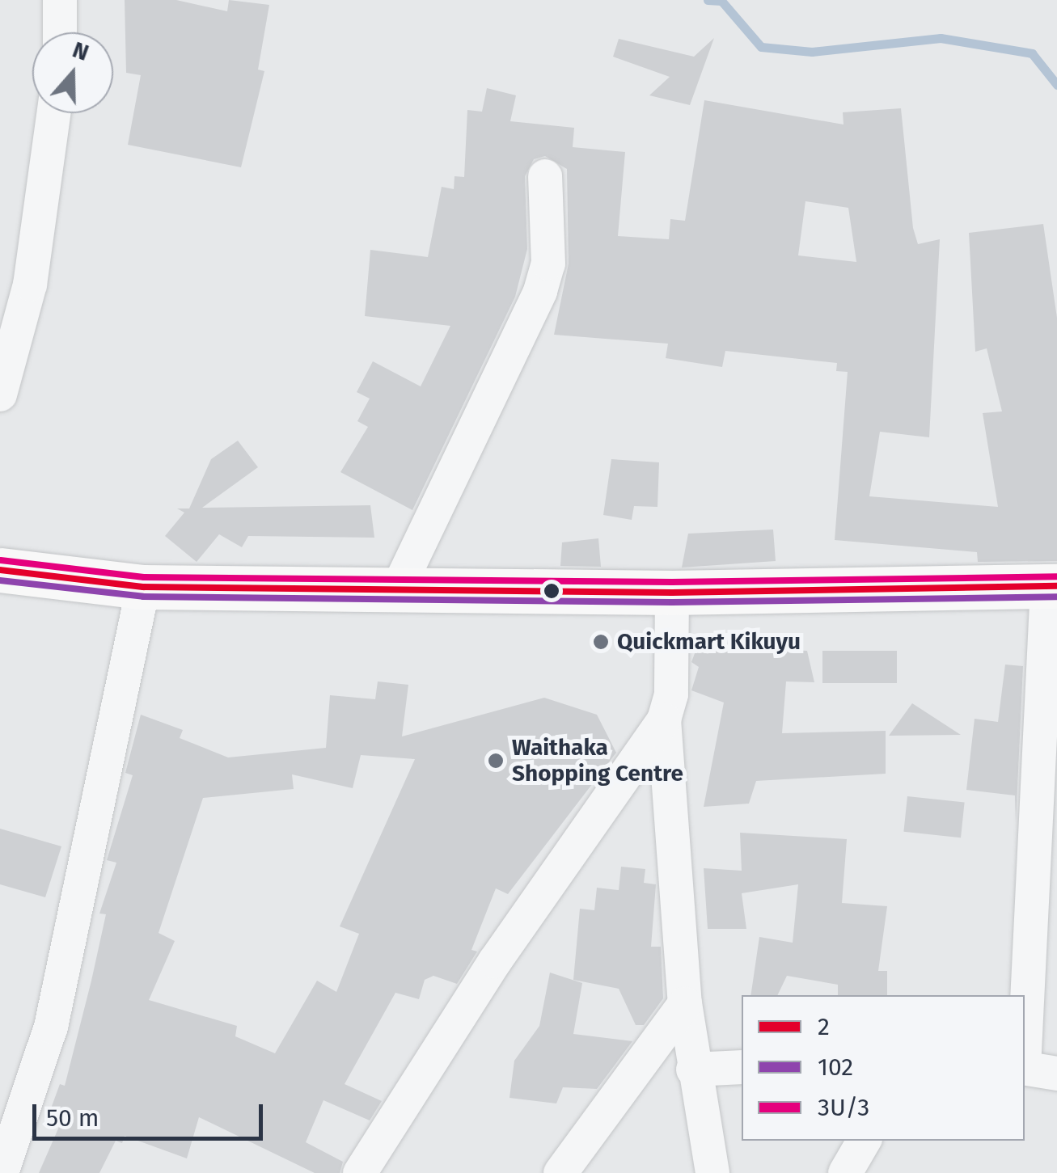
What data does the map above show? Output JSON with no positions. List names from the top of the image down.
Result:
{
  "places": ["Quickmart Kikuyu", "Waithaka Shopping Centre"],
  "lines": ["transit line 3U/3", "transit line 2", "transit line 102"],
  "legend": ["2", "102", "3U/3"],
  "scale_bar": "50 m",
  "north": "top"
}
